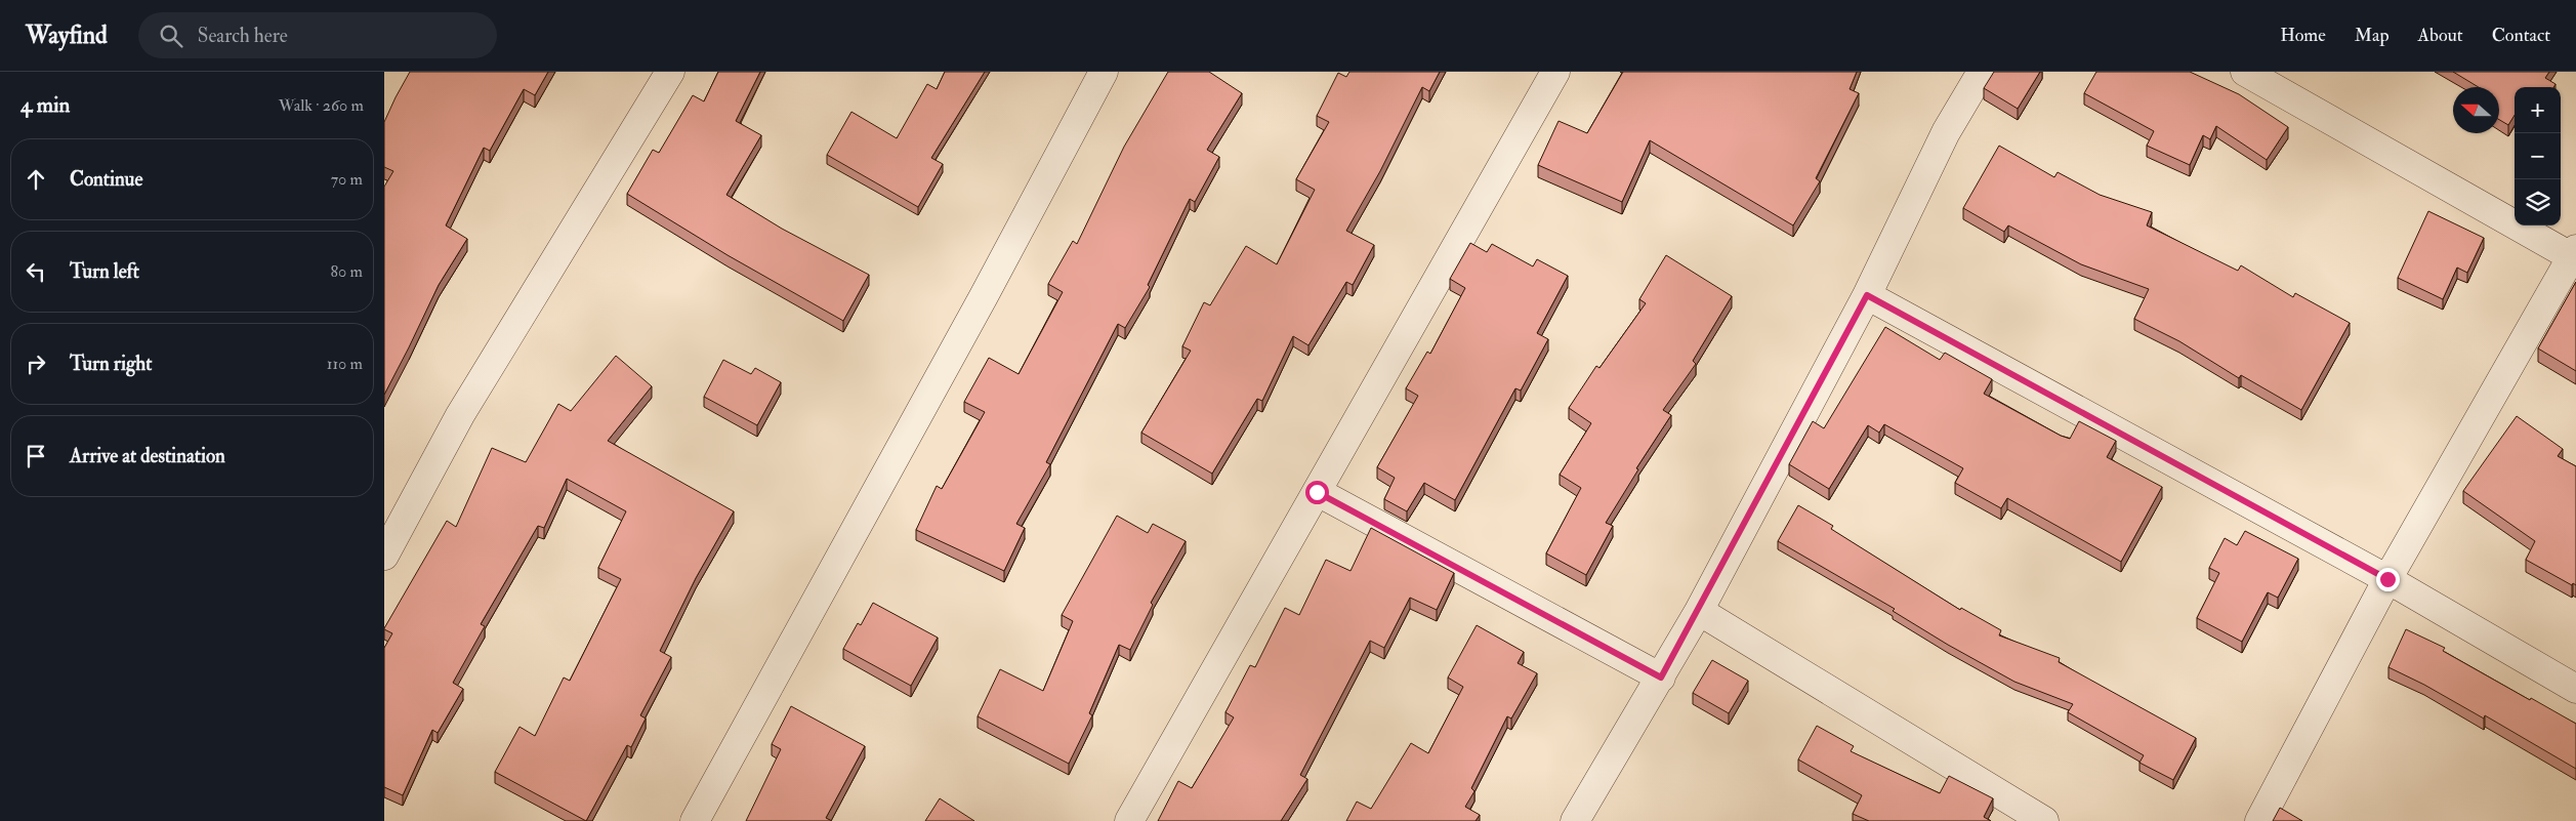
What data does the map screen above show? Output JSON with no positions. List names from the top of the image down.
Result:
{
  "north": "left",
  "page": {
    "header": "Wayfind",
    "search": "Search here",
    "nav": [
      "Home",
      "Map",
      "About",
      "Contact"
    ],
    "heading": ["4 min", "Walk · 260 m"],
    "map_buttons": ["+", "−"],
    "list": [
      ["Continue", "70 m"],
      ["Turn left", "80 m"],
      ["Turn right", "110 m"],
      "Arrive at destination"
    ]
  }
}
